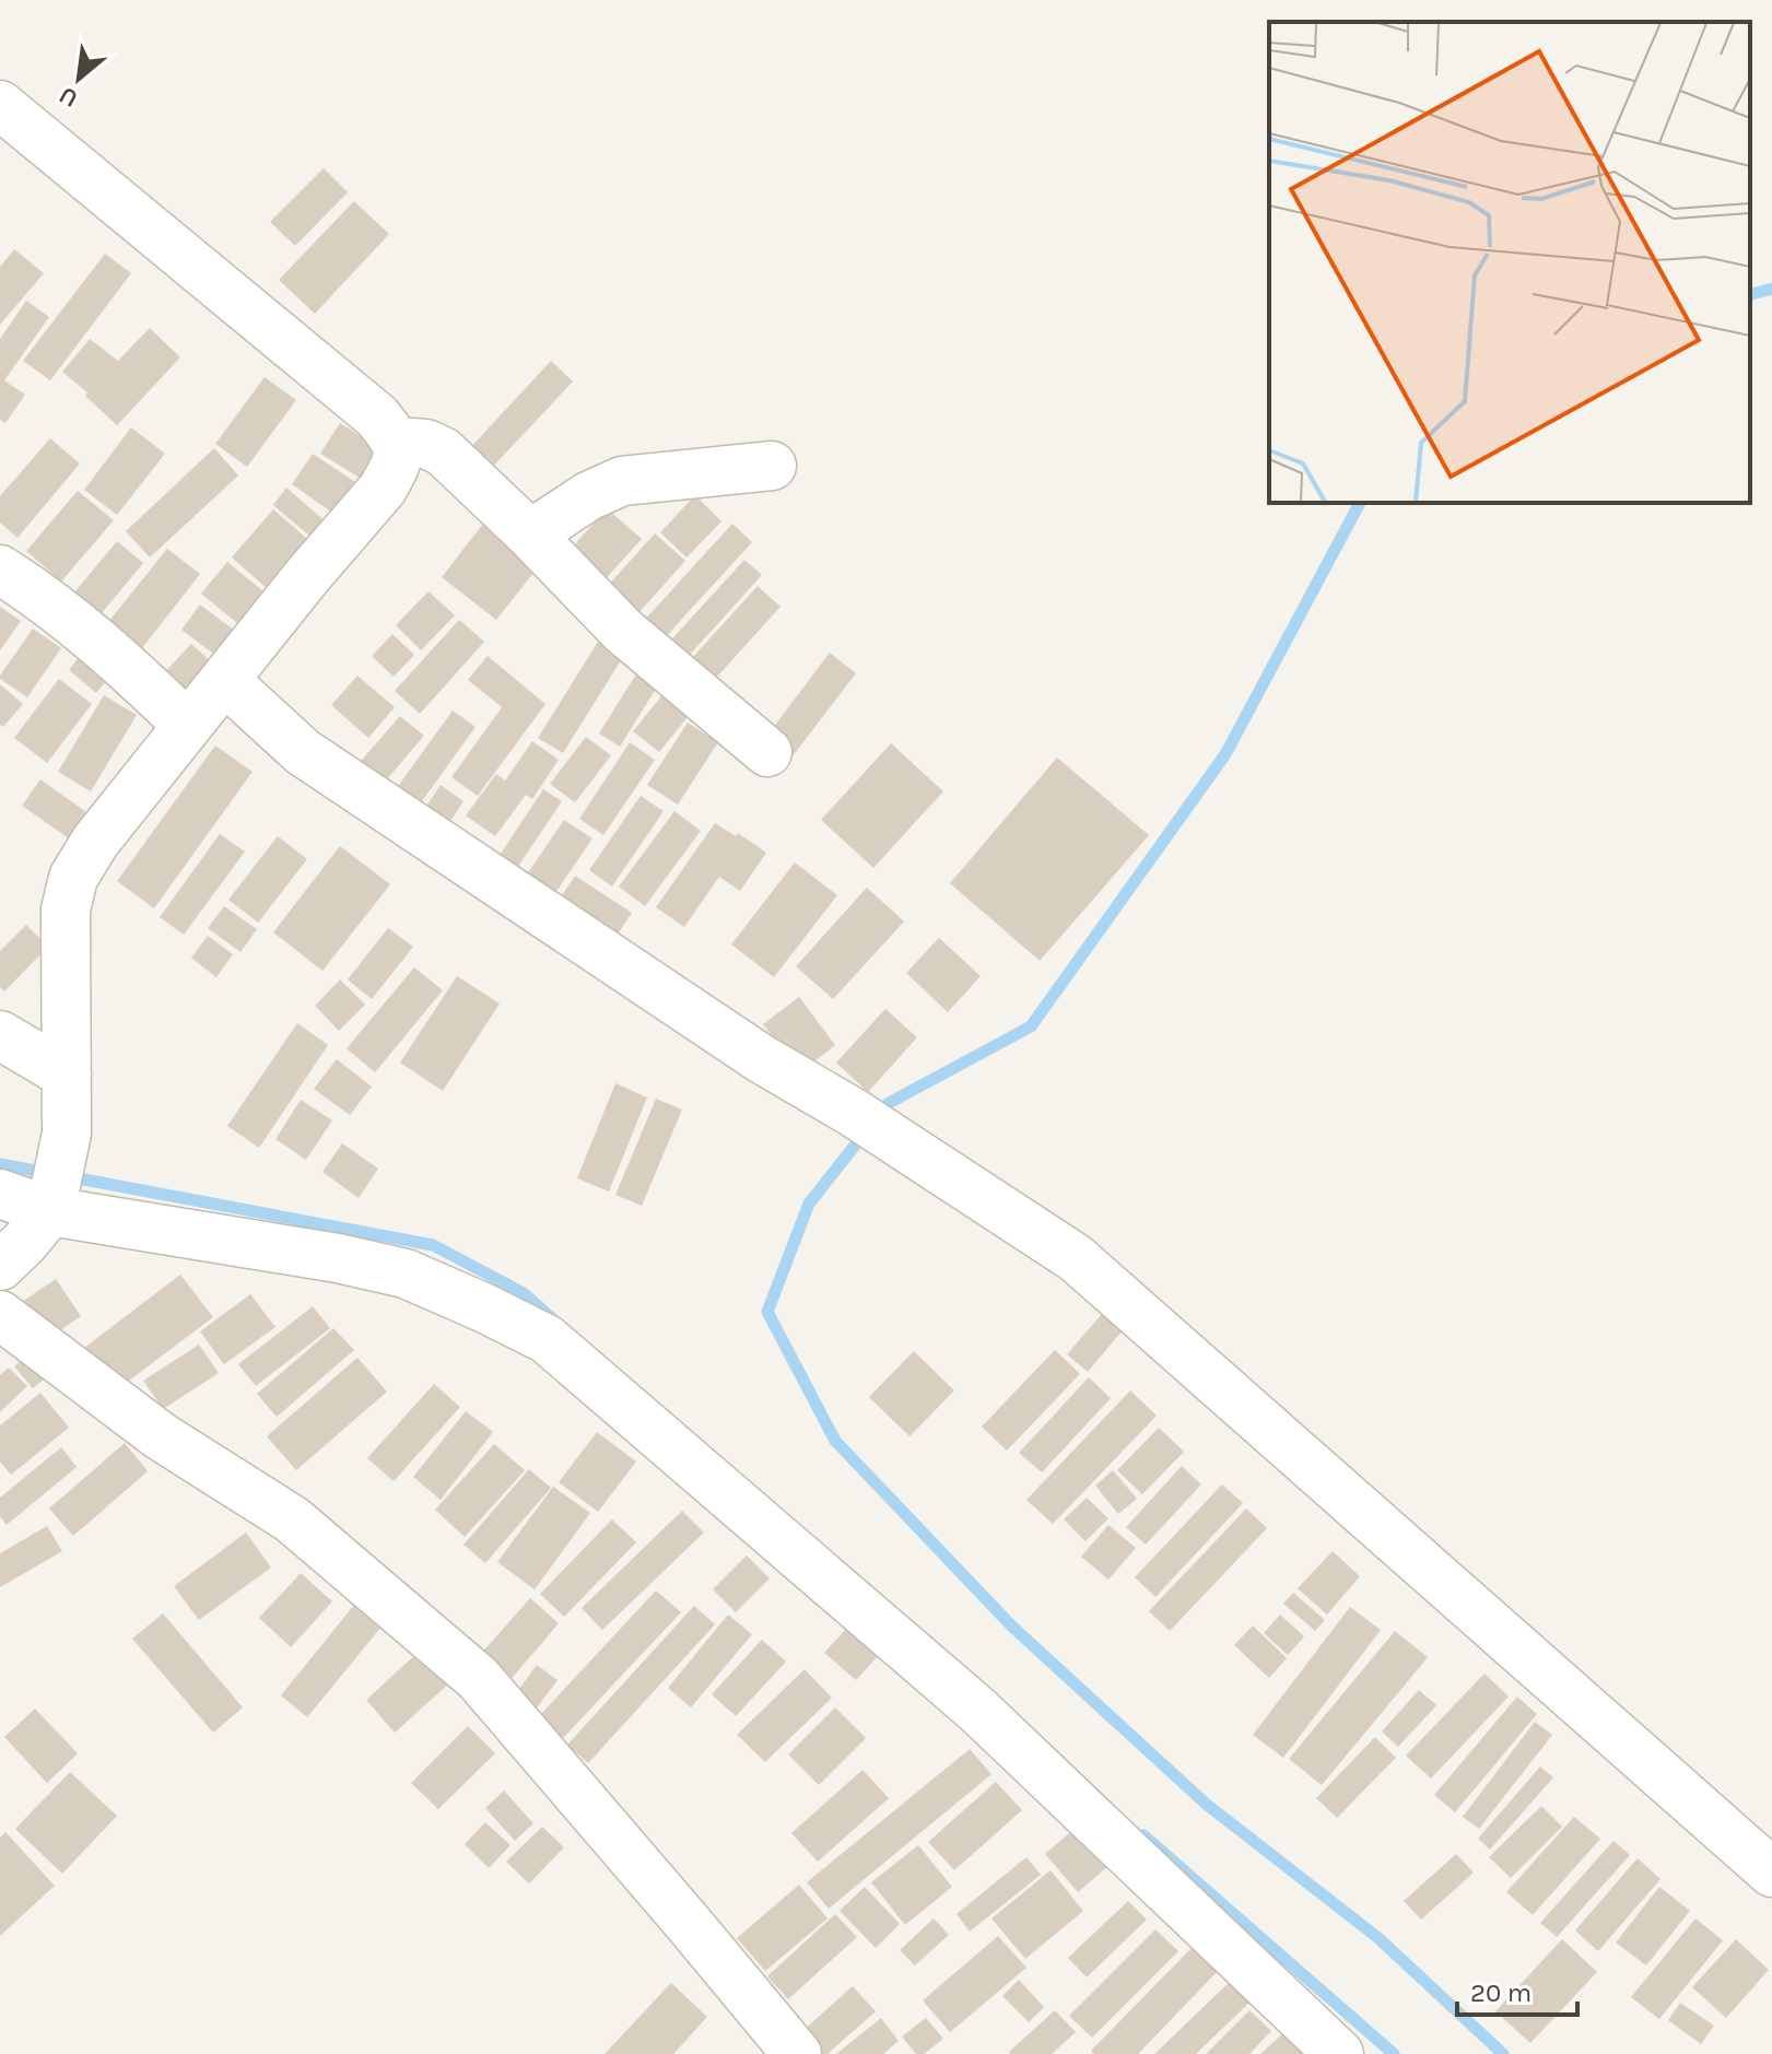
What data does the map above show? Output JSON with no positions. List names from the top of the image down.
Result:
{
  "scale_bar": "20 m",
  "north": "bottom left"
}
